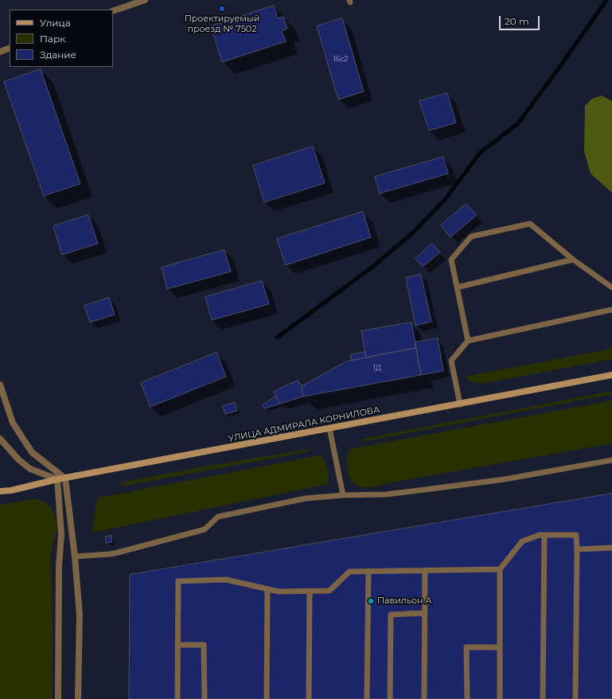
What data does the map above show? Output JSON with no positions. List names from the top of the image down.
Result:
{
  "streets": {
    "main road": ["УЛИЦА АДМИРАЛА КОРНИЛОВА"]
  },
  "places": ["Проектируемый проезд № 7502", "Павильон А"],
  "house_numbers": ["16с2", "1Д"],
  "legend": ["Улица", "Парк", "Здание"],
  "scale_bar": "20 m"
}
